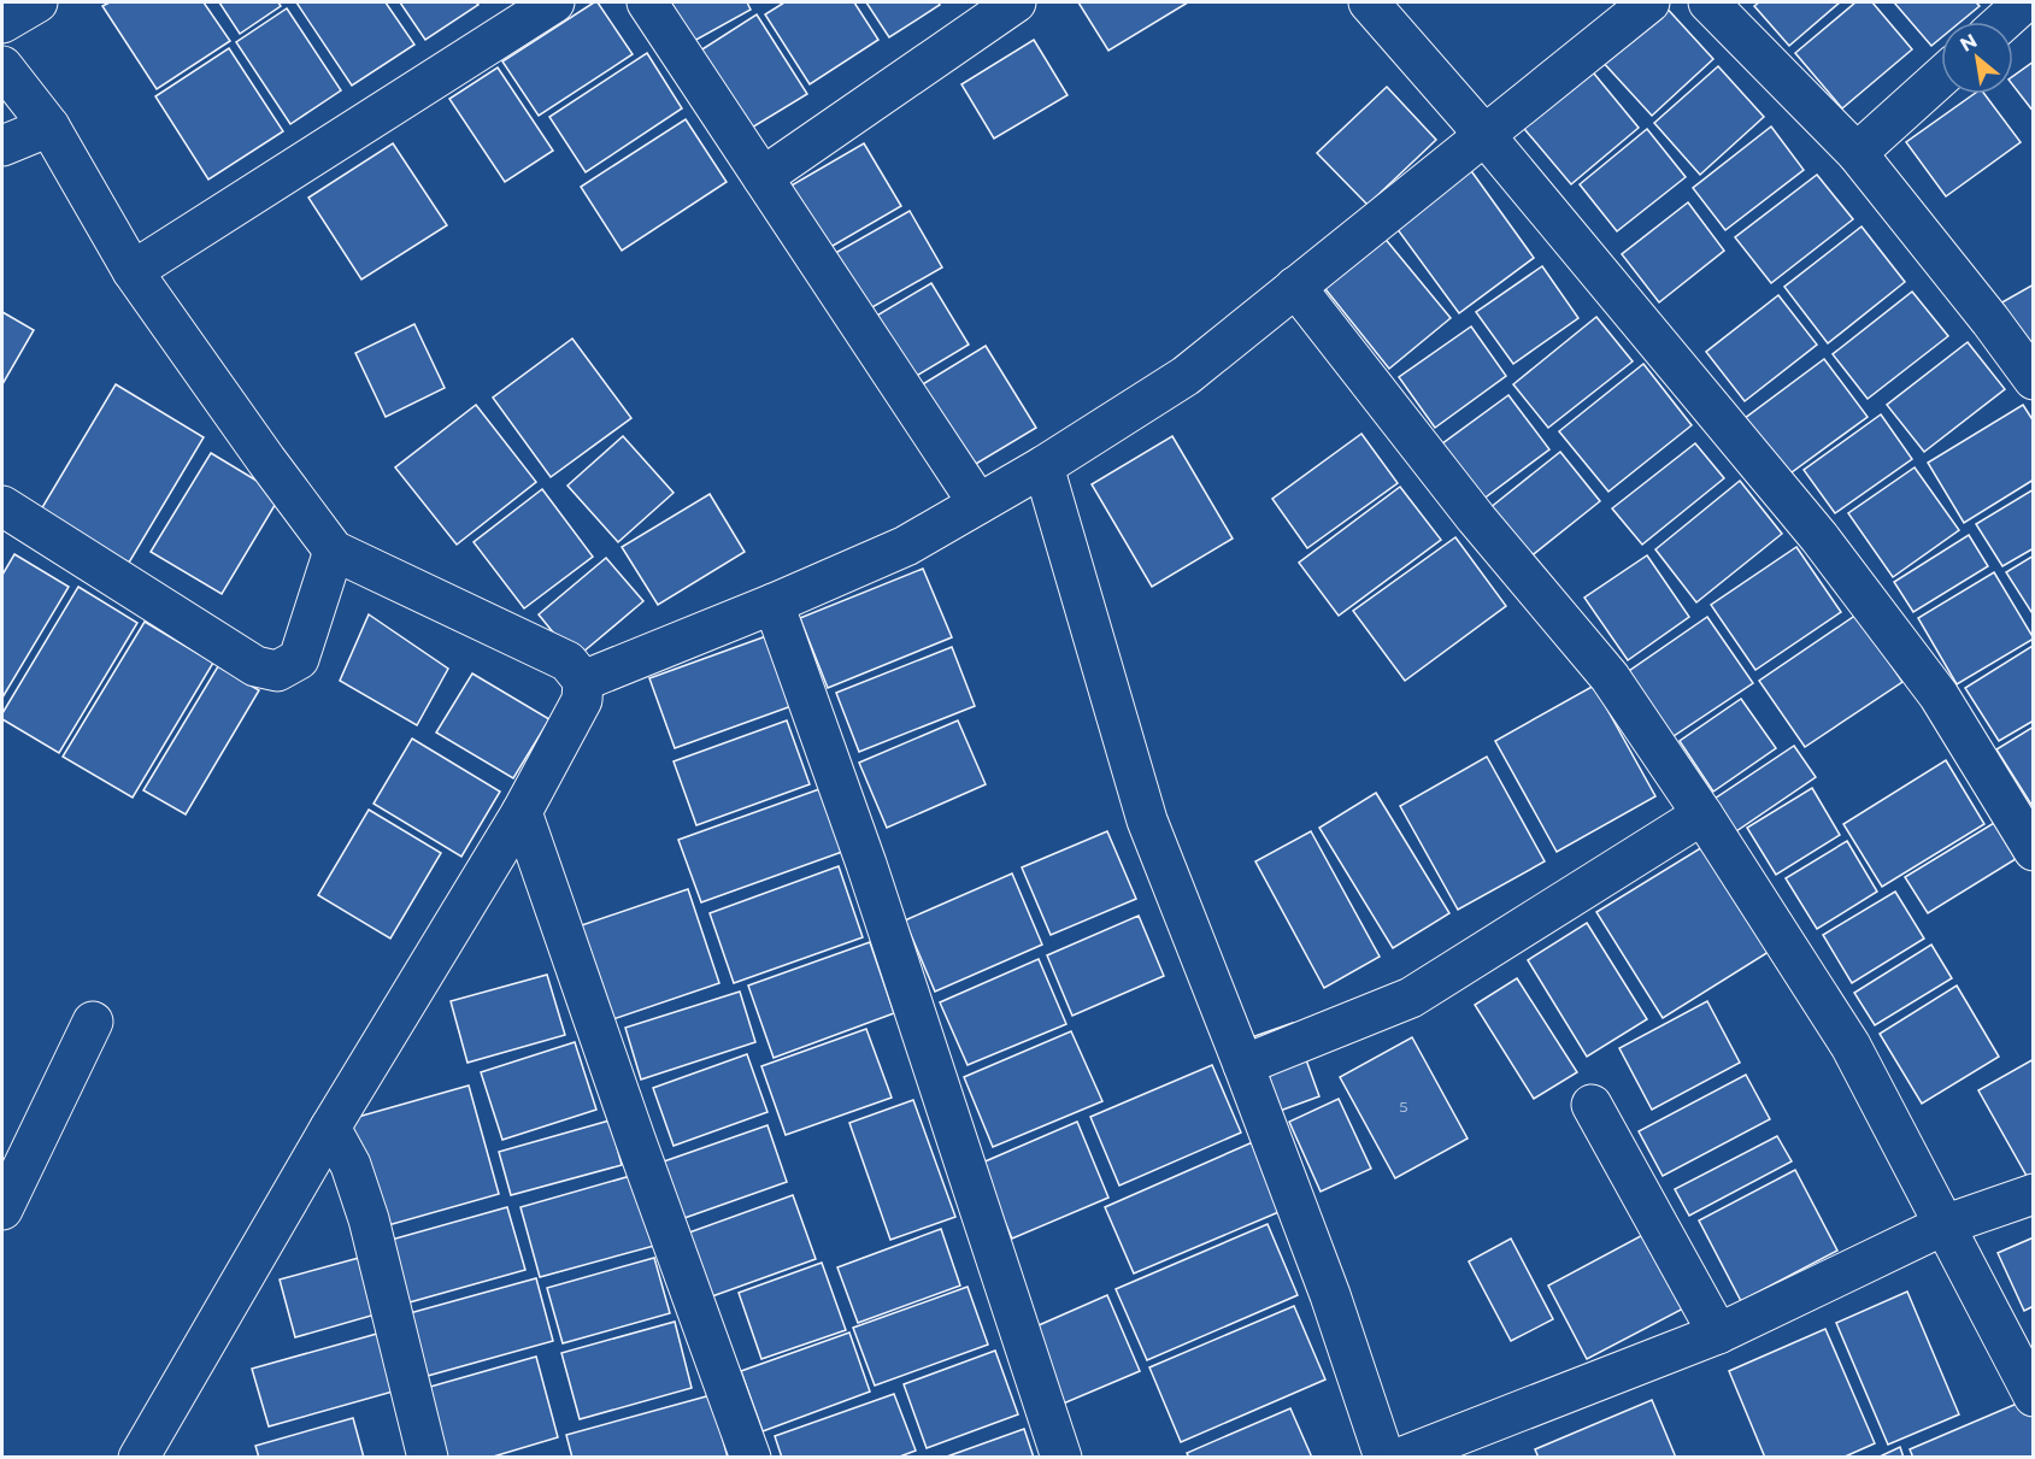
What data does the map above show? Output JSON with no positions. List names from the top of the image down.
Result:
{
  "house_numbers": ["5"],
  "north": "top left"
}
